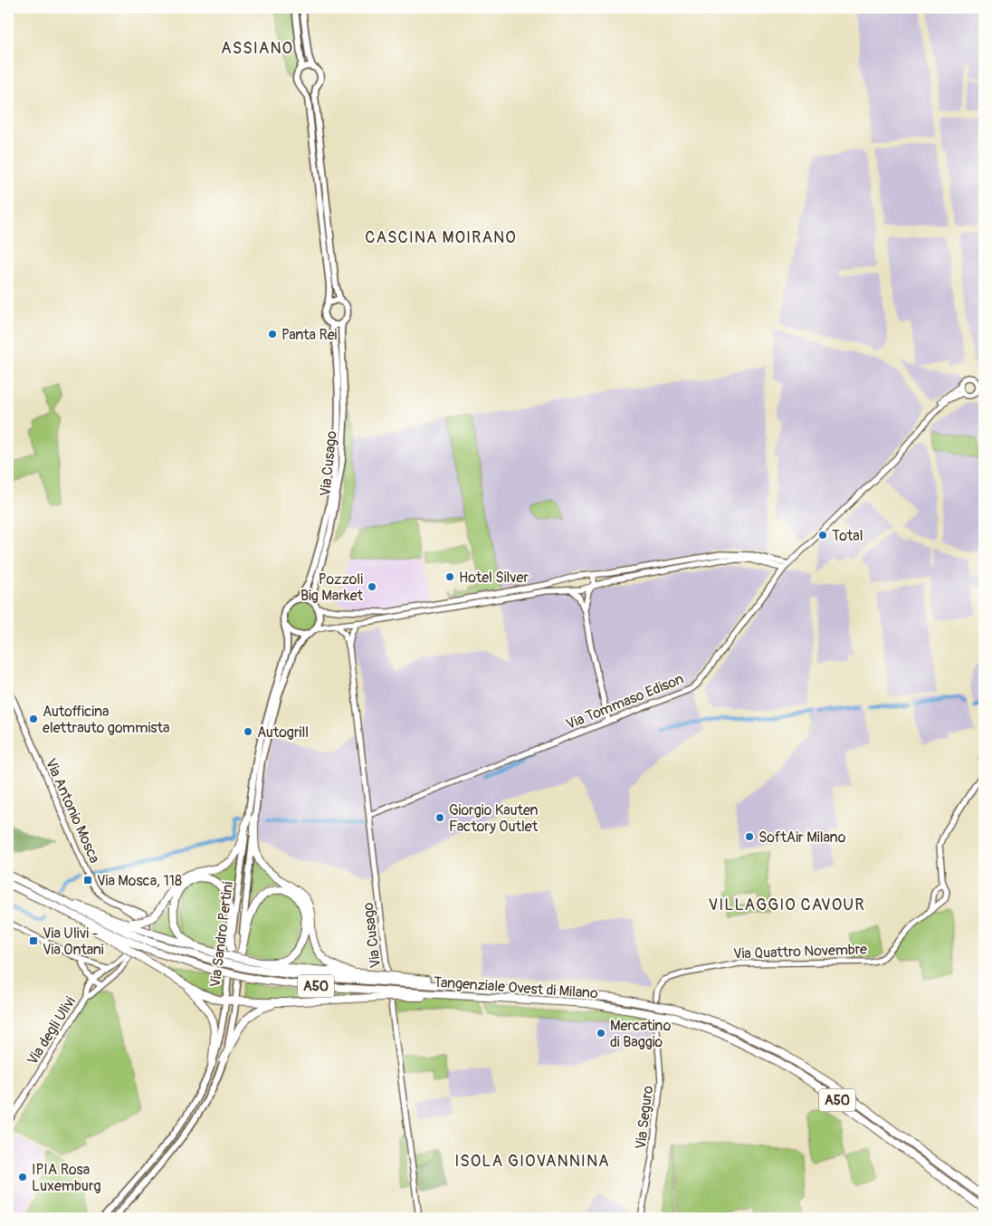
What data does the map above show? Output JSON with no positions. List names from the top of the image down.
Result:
{
  "streets": {
    "highway": ["A50", "Tangenziale Ovest di Milano"],
    "main road": ["Via Cusago", "Via Sandro Pertini"],
    "street": [
      "Via Tommaso Edison",
      "Via Antonio Mosca",
      "Via Quattro Novembre",
      "Via degli Ulivi",
      "Via Seguro"
    ]
  },
  "crossings": [
    ["Via Cusago", "Via Tommaso Edison"],
    ["Via Cusago", "Via Sandro Pertini"],
    ["Via Antonio Mosca", "Via degli Ulivi"],
    ["Via Quattro Novembre", "Tangenziale Ovest di Milano"],
    ["Tangenziale Ovest di Milano", "Via Seguro"]
  ],
  "districts": [
    "ASSIANO",
    "CASCINA MOIRANO",
    "VILLAGGIO CAVOUR",
    "ISOLA GIOVANNINA"
  ],
  "places": {
    "other": [
      "Panta Rei",
      "Total",
      "Hotel Silver",
      "Pozzoli Big Market",
      "Autofficina elettrauto gommista",
      "Autogrill",
      "Giorgio Kauten Factory Outlet",
      "SoftAir Milano",
      "Mercatino di Baggio",
      "IPIA Rosa Luxemburg"
    ],
    "transit": ["Via Mosca, 118", "Via Ulivi - Via Ontani"]
  }
}
